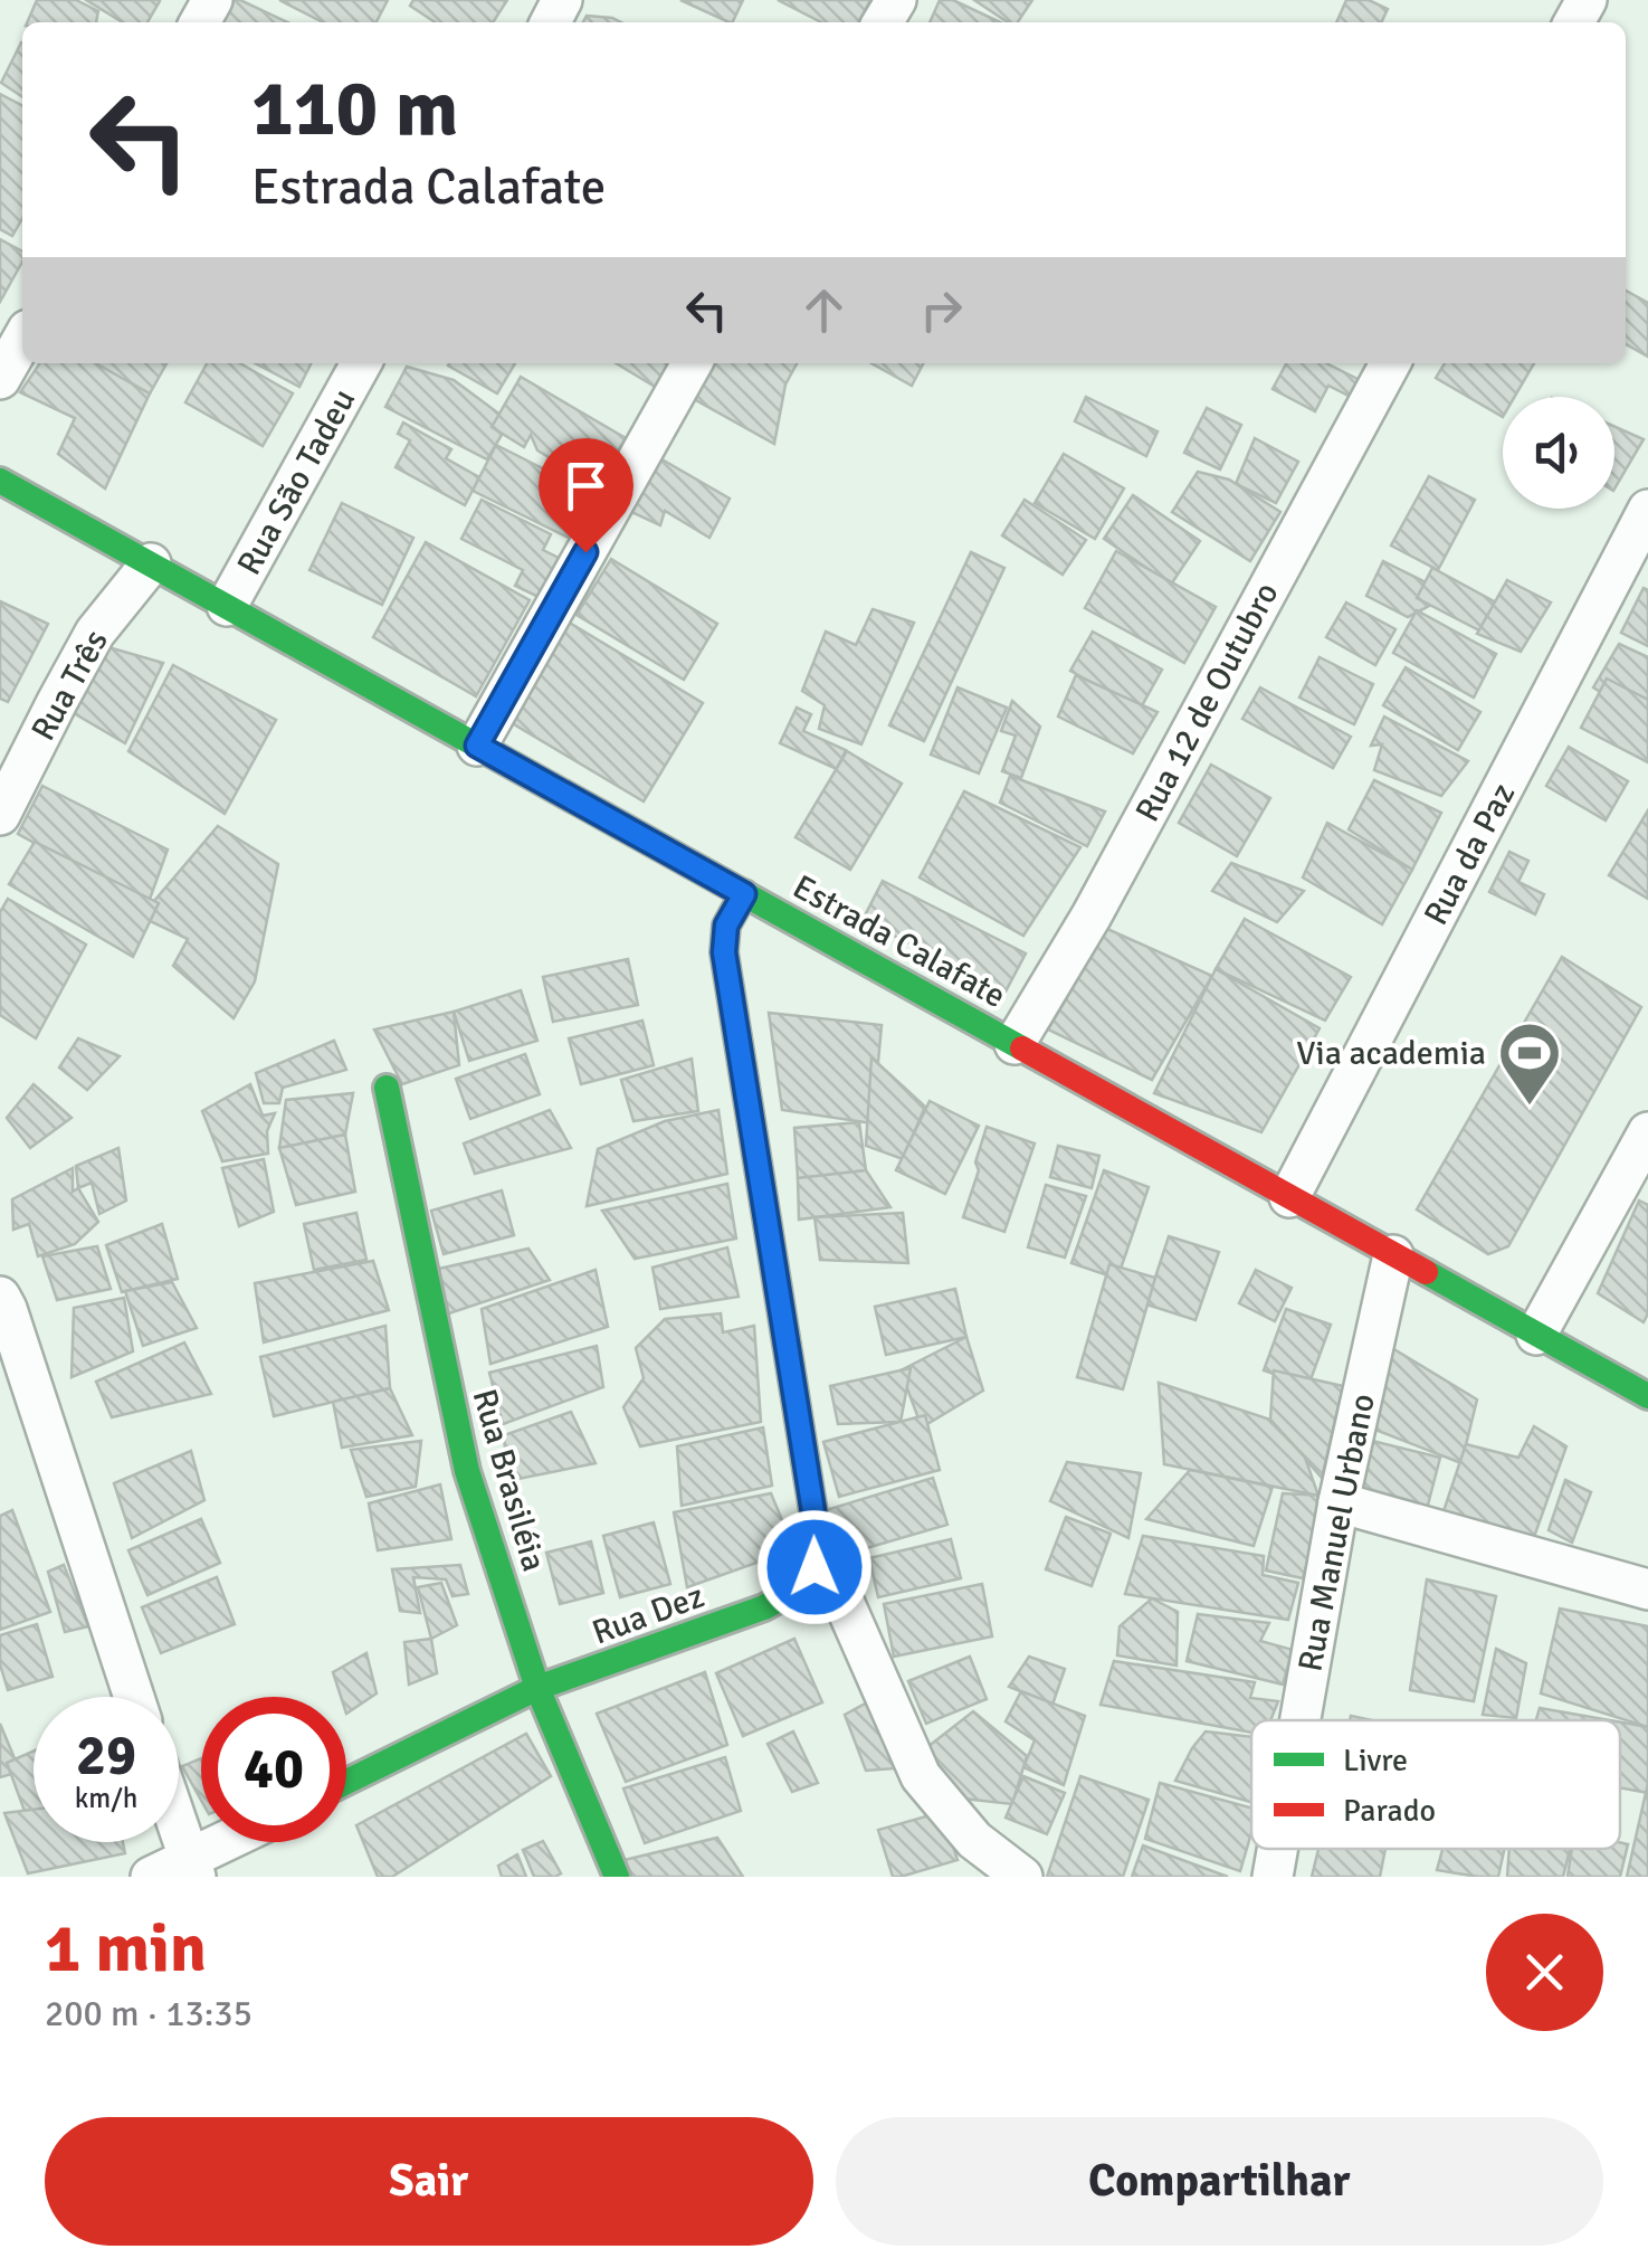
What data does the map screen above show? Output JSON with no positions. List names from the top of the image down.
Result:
{
  "streets": {
    "street": [
      "Rua São Tadeu",
      "Rua Três",
      "Rua 12 de Outubro",
      "Rua da Paz",
      "Estrada Calafate",
      "Rua Brasiléia",
      "Rua Manuel Urbano",
      "Rua Dez"
    ]
  },
  "crossings": [
    ["Rua São Tadeu", "Estrada Calafate"],
    ["Rua Três", "Estrada Calafate"],
    ["Rua 12 de Outubro", "Estrada Calafate"],
    ["Rua da Paz", "Estrada Calafate"],
    ["Estrada Calafate", "Rua Manuel Urbano"],
    ["Rua Brasiléia", "Rua Dez"]
  ],
  "places": {
    "sports": ["Via academia"]
  },
  "legend": ["Livre", "Parado"],
  "page": {
    "turn": ["110 m", "Estrada Calafate"],
    "speed": "29 km/h",
    "limit": "40",
    "heading": ["1 min", "200 m · 13:35"],
    "buttons": ["Sair", "Compartilhar"]
  }
}
